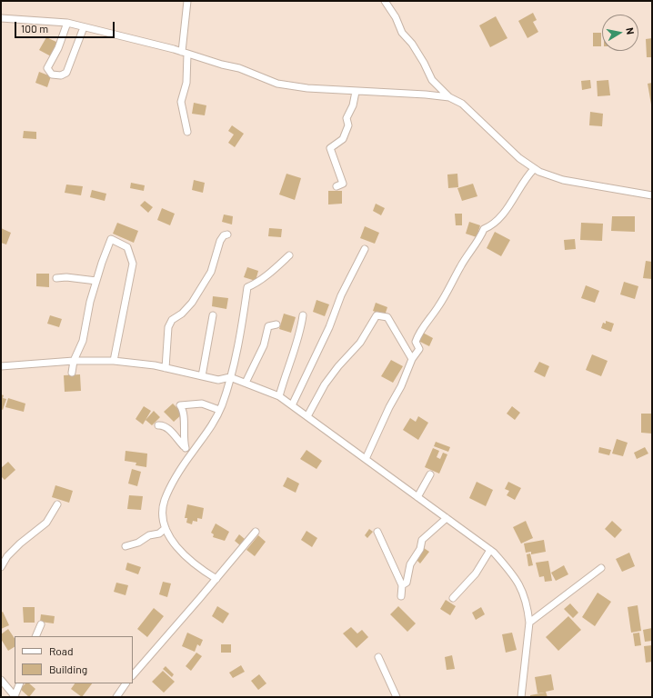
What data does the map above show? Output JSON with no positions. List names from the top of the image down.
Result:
{
  "legend": ["Road", "Building"],
  "scale_bar": "100 m",
  "north": "right"
}
